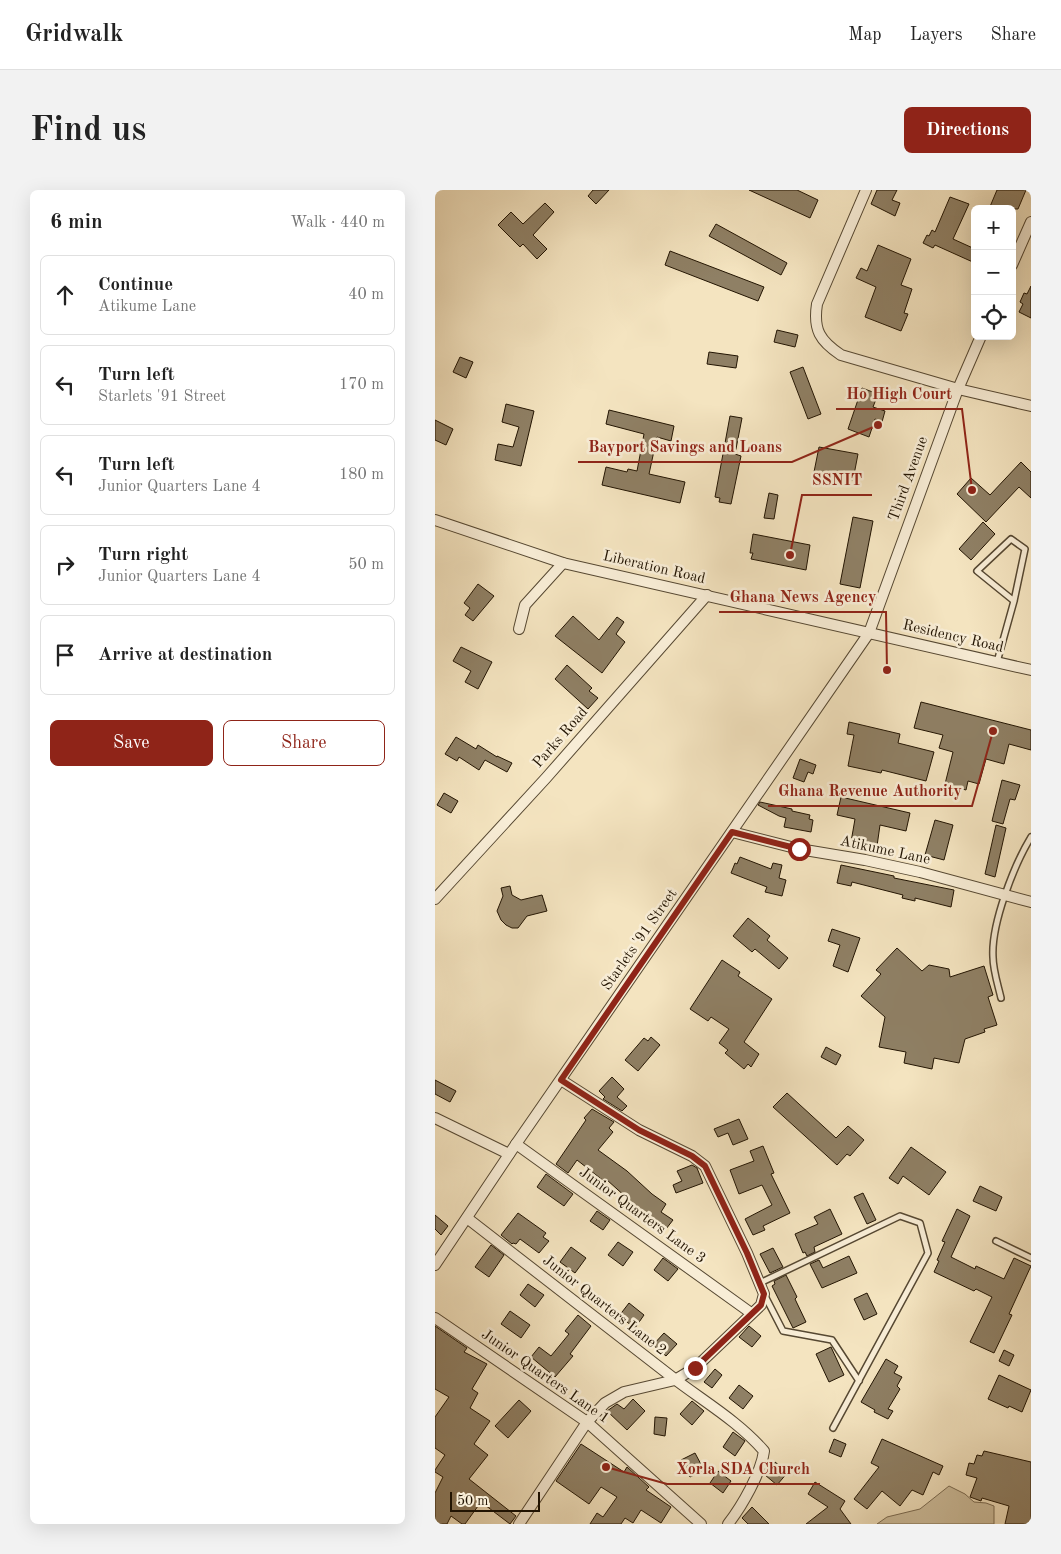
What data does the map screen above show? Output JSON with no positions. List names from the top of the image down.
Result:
{
  "streets": {
    "street": [
      "Third Avenue",
      "Liberation Road",
      "Residency Road",
      "Parks Road",
      "Atikume Lane",
      "Starlets '91 Street",
      "Junior Quarters Lane 3",
      "Junior Quarters Lane 2",
      "Junior Quarters Lane 1"
    ]
  },
  "crossings": [
    ["Third Avenue", "Liberation Road"],
    ["Third Avenue", "Residency Road"],
    ["Third Avenue", "Starlets '91 Street"],
    ["Liberation Road", "Residency Road"],
    ["Liberation Road", "Parks Road"],
    ["Liberation Road", "Starlets '91 Street"],
    ["Residency Road", "Starlets '91 Street"],
    ["Atikume Lane", "Starlets '91 Street"],
    ["Starlets '91 Street", "Junior Quarters Lane 3"],
    ["Starlets '91 Street", "Junior Quarters Lane 2"]
  ],
  "places": [
    "Bayport Savings and Loans",
    "Ho High Court",
    "SSNIT",
    "Ghana News Agency",
    "Ghana Revenue Authority",
    "Xorla SDA Church"
  ],
  "scale_bar": "50 m",
  "page": {
    "header": "Gridwalk",
    "nav": ["Map", "Layers", "Share"],
    "buttons": [
      "Directions",
      ["Save", "Share"]
    ],
    "title": "Find us",
    "heading": ["6 min", "Walk · 440 m"],
    "map_buttons": ["+", "−"],
    "list": [
      ["Continue", "Atikume Lane", "40 m"],
      ["Turn left", "Starlets '91 Street", "170 m"],
      ["Turn left", "Junior Quarters Lane 4", "180 m"],
      ["Turn right", "Junior Quarters Lane 4", "50 m"],
      "Arrive at destination"
    ],
    "scale": "50 m"
  }
}
